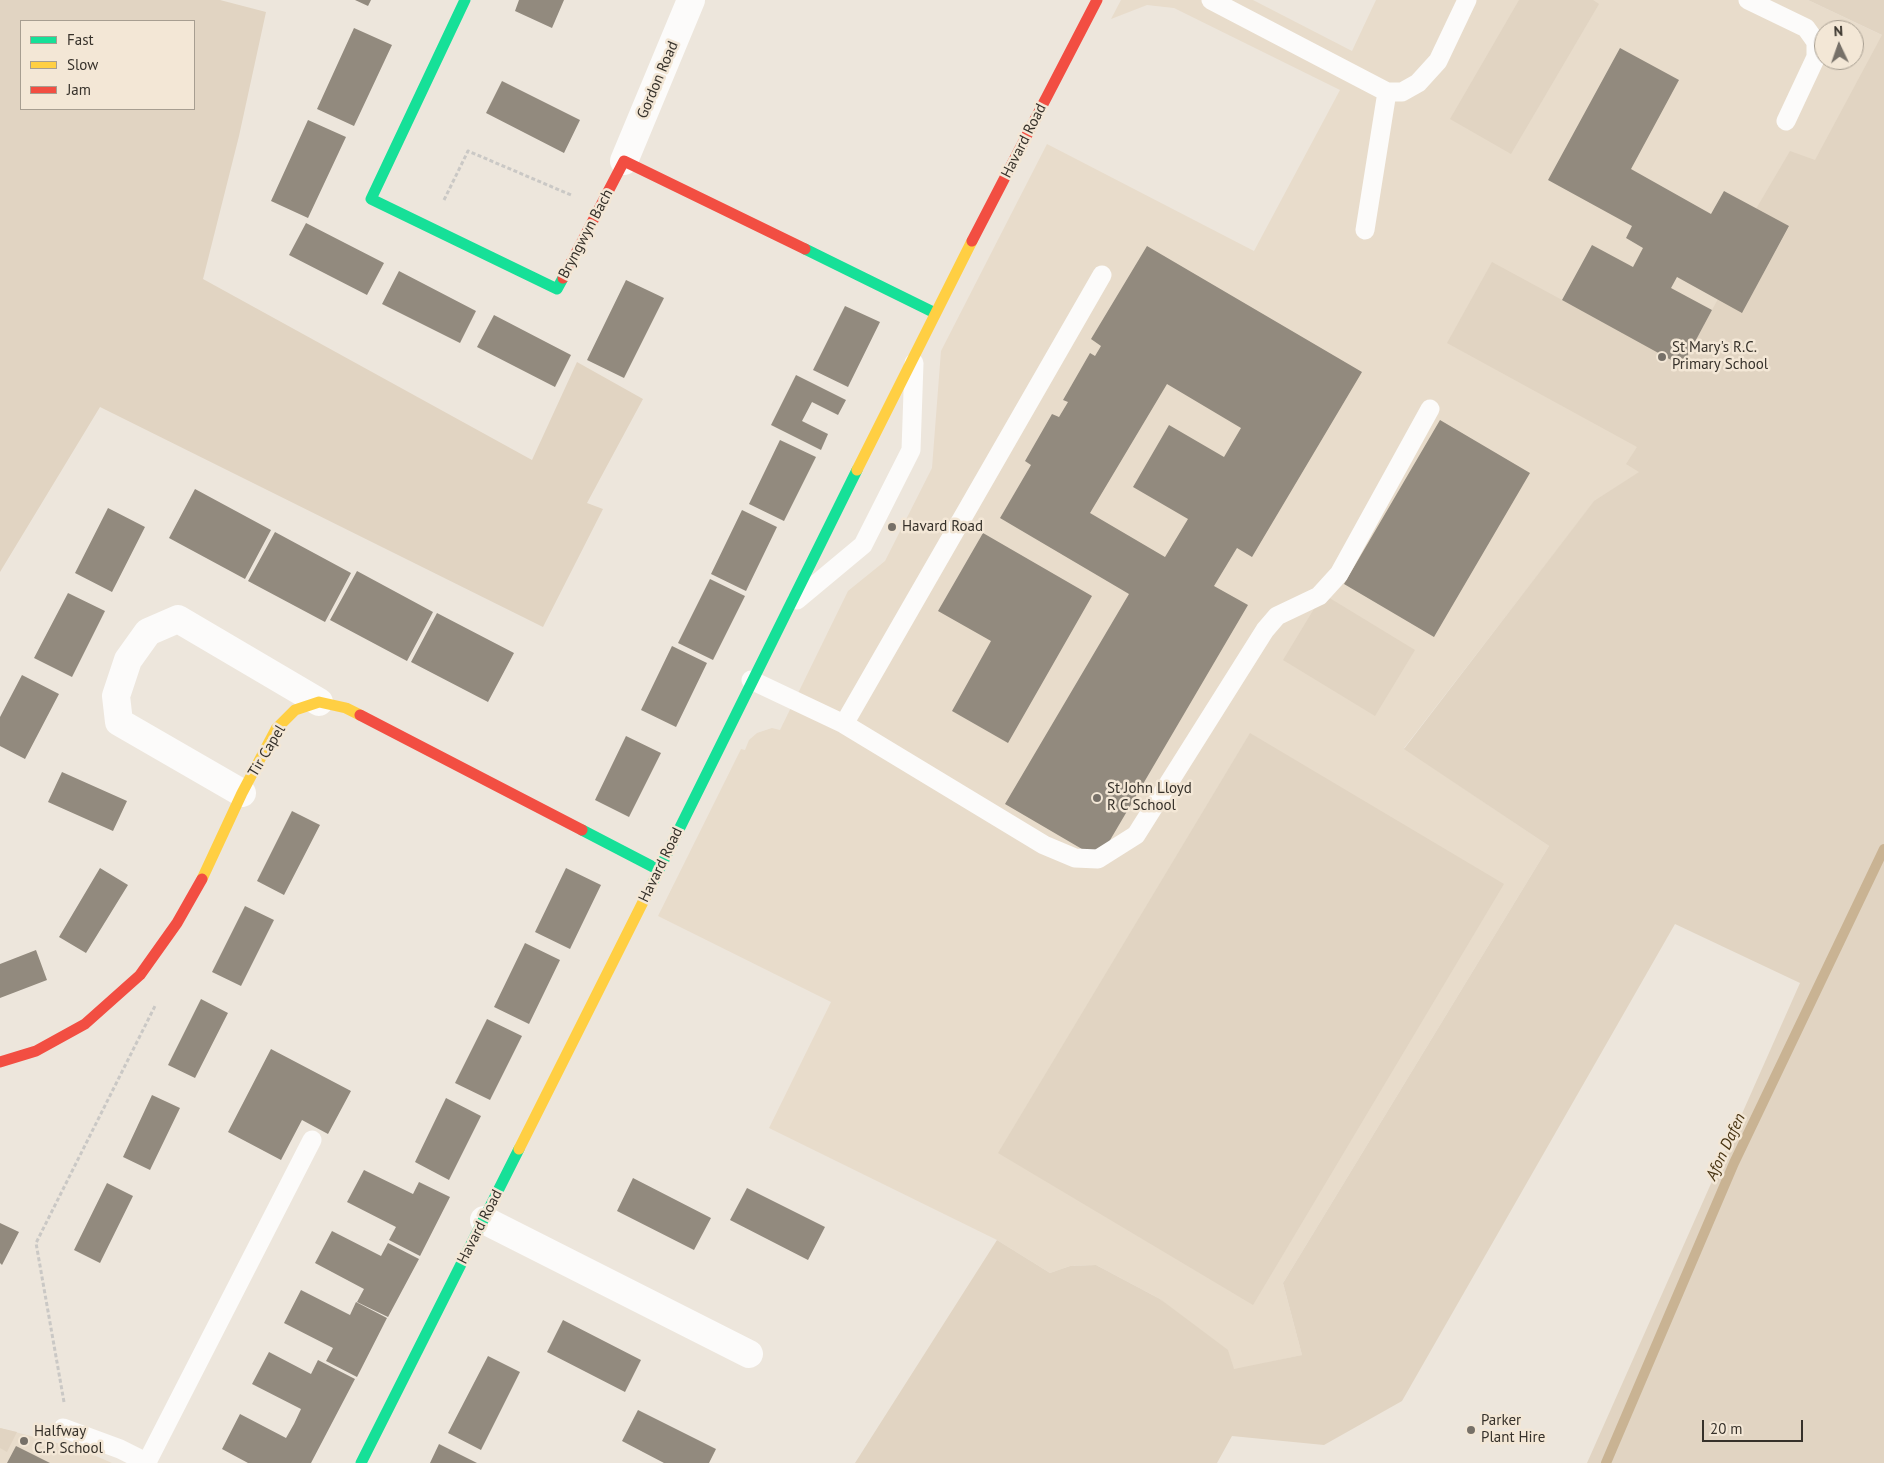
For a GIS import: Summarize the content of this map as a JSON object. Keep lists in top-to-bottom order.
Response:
{
  "streets": {
    "street": [
      "Gordon Road",
      "Havard Road",
      "Bryngwyn Bach",
      "Tir Capel"
    ]
  },
  "crossings": [
    ["Gordon Road", "Bryngwyn Bach"]
  ],
  "water": ["Afon Dafen"],
  "places": [
    "St Mary's R.C. Primary School",
    "Havard Road",
    "St John Lloyd R C School",
    "Parker Plant Hire",
    "Halfway C.P. School"
  ],
  "legend": ["Fast", "Slow", "Jam"],
  "scale_bar": "20 m",
  "north": "top"
}
